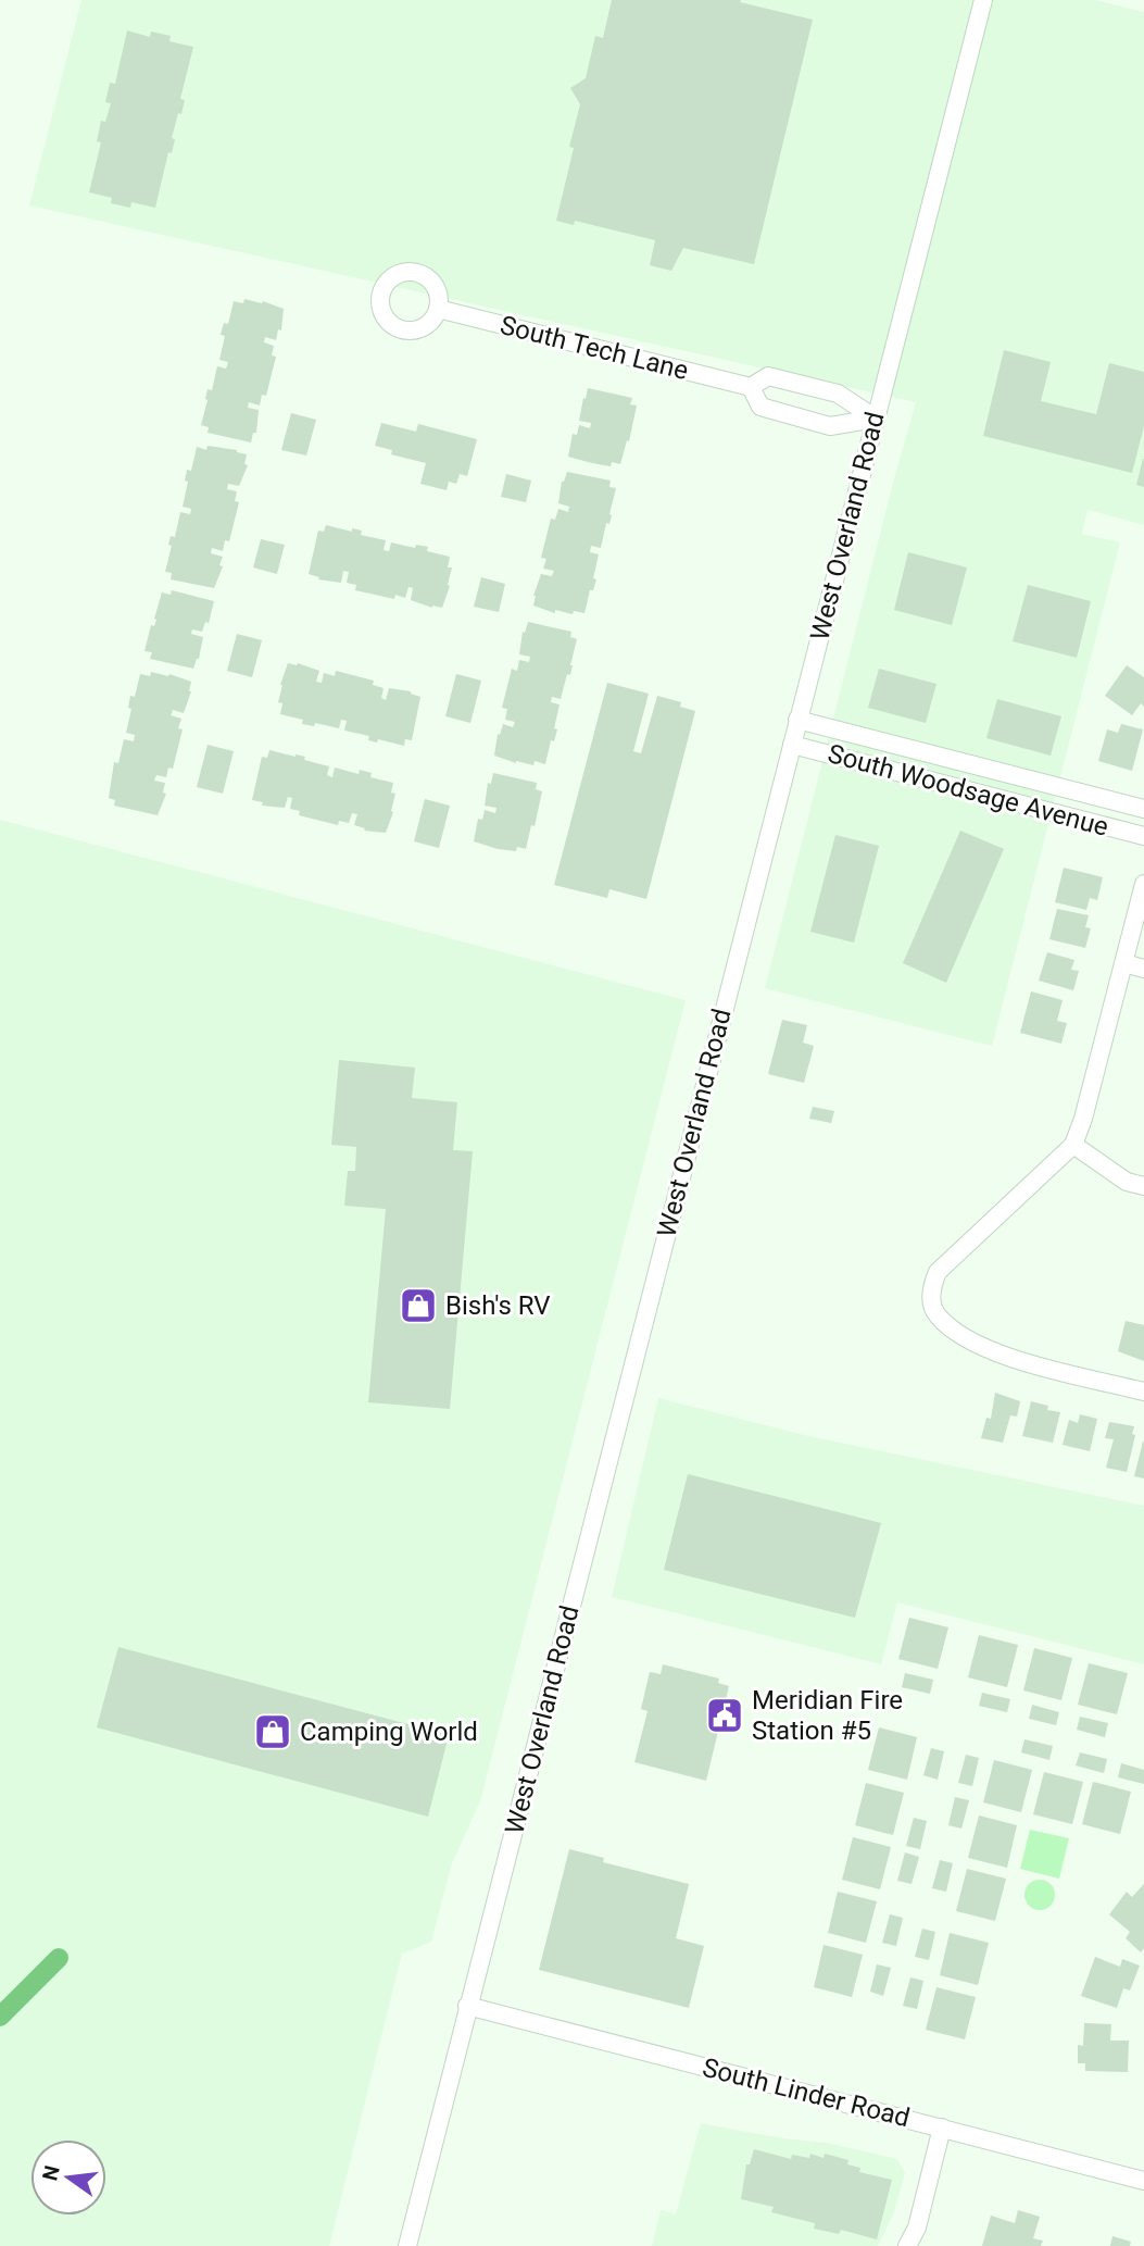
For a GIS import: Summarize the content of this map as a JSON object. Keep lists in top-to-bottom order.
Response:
{
  "streets": {
    "street": [
      "South Tech Lane",
      "West Overland Road",
      "South Woodsage Avenue",
      "South Linder Road"
    ]
  },
  "crossings": [
    ["South Tech Lane", "West Overland Road"],
    ["West Overland Road", "South Woodsage Avenue"],
    ["West Overland Road", "South Linder Road"]
  ],
  "places": {
    "shop": ["Bish's RV", "Camping World"],
    "public building": ["Meridian Fire Station #5"]
  },
  "north": "left"
}
